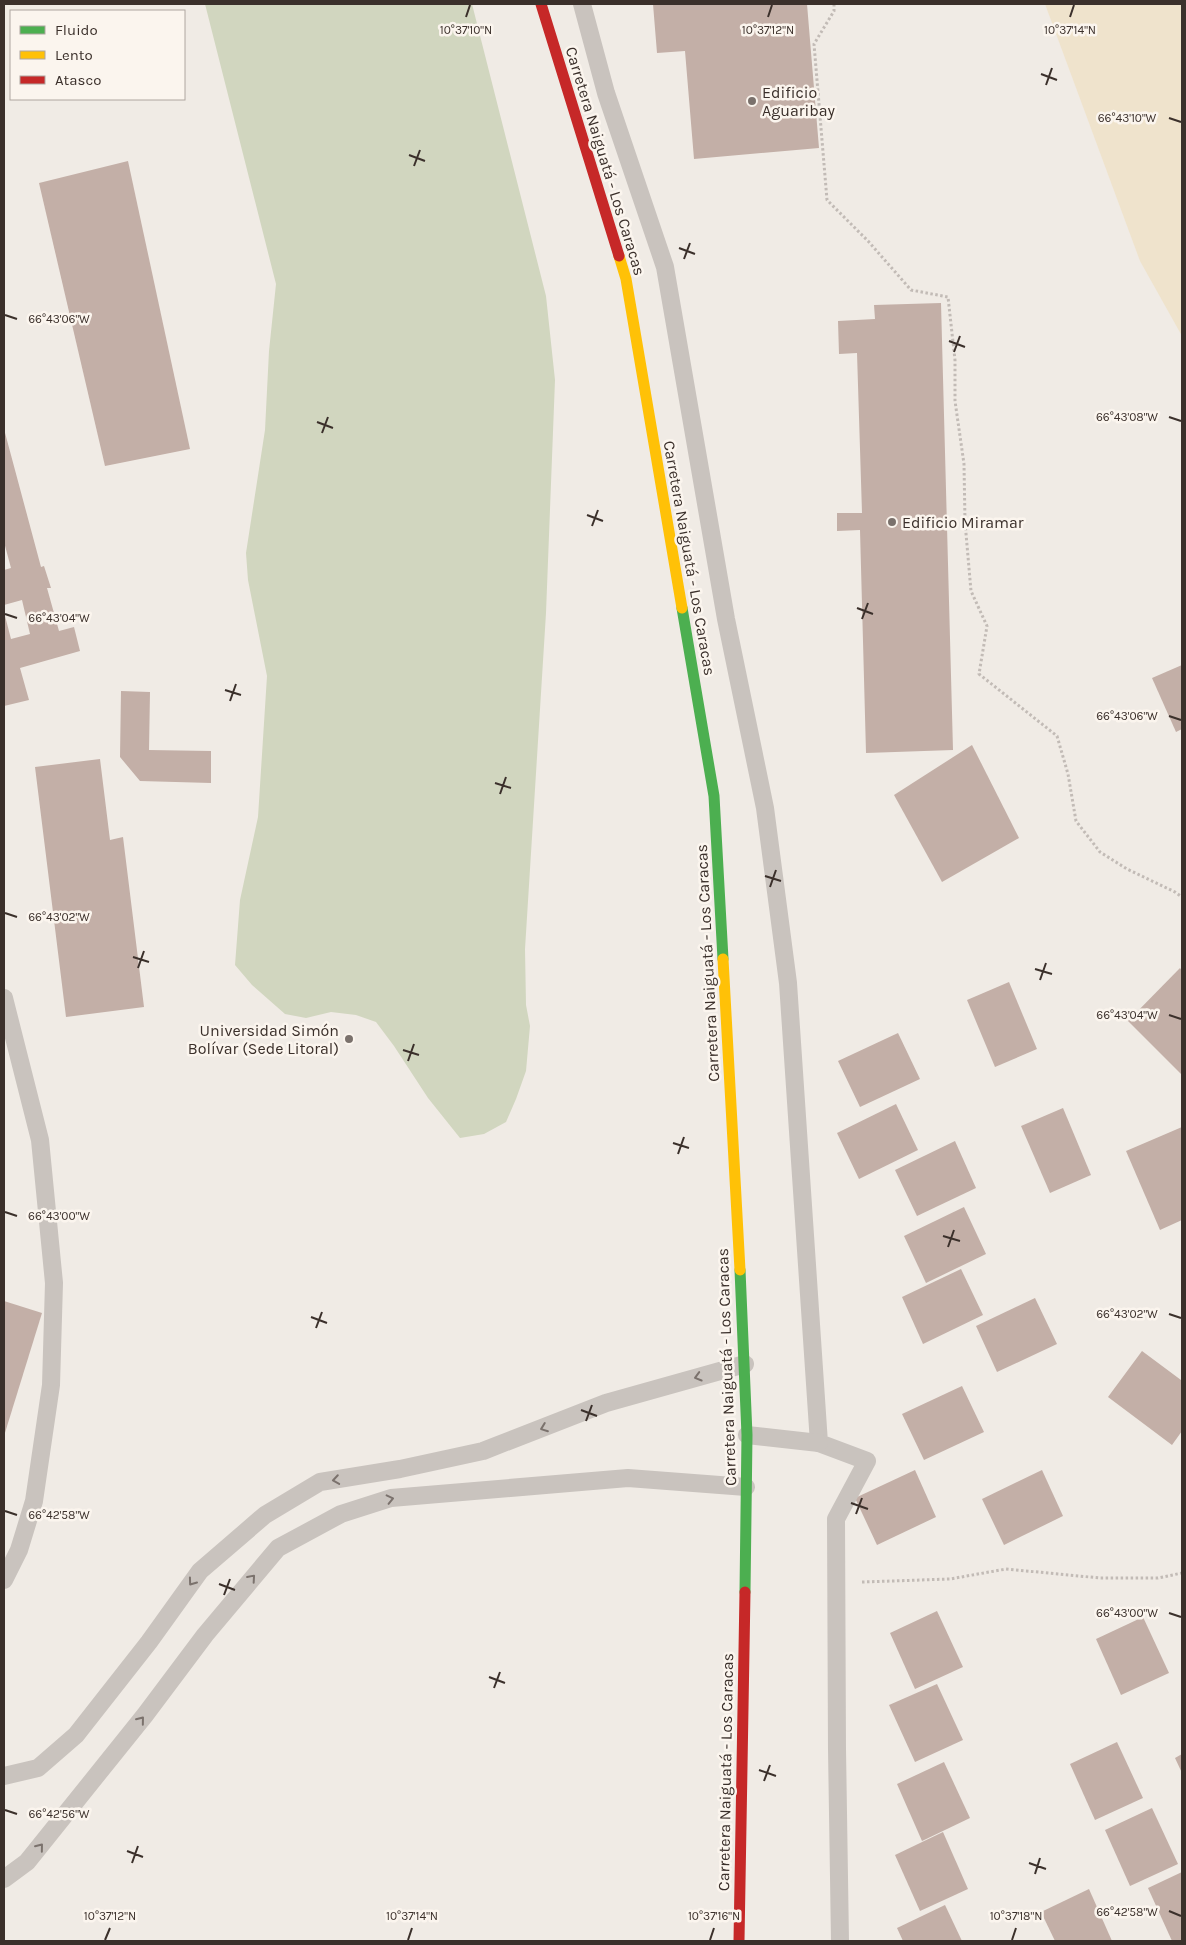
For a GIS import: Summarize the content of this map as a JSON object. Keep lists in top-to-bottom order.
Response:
{
  "streets": {
    "main road": ["Carretera Naiguatá - Los Caracas"]
  },
  "places": ["Edificio Aguaribay", "Edificio Miramar", "Universidad Simón Bolívar (Sede Litoral)"],
  "legend": ["Fluido", "Lento", "Atasco"],
  "coordinates": [
    "10°37'14\"N",
    "10°37'10\"N",
    "10°37'12\"N",
    "66°43'10\"W",
    "66°43'06\"W",
    "66°43'08\"W",
    "66°43'04\"W",
    "66°43'02\"W",
    "66°43'00\"W",
    "66°42'58\"W",
    "66°42'56\"W",
    "10°37'16\"N",
    "10°37'18\"N"
  ]
}
